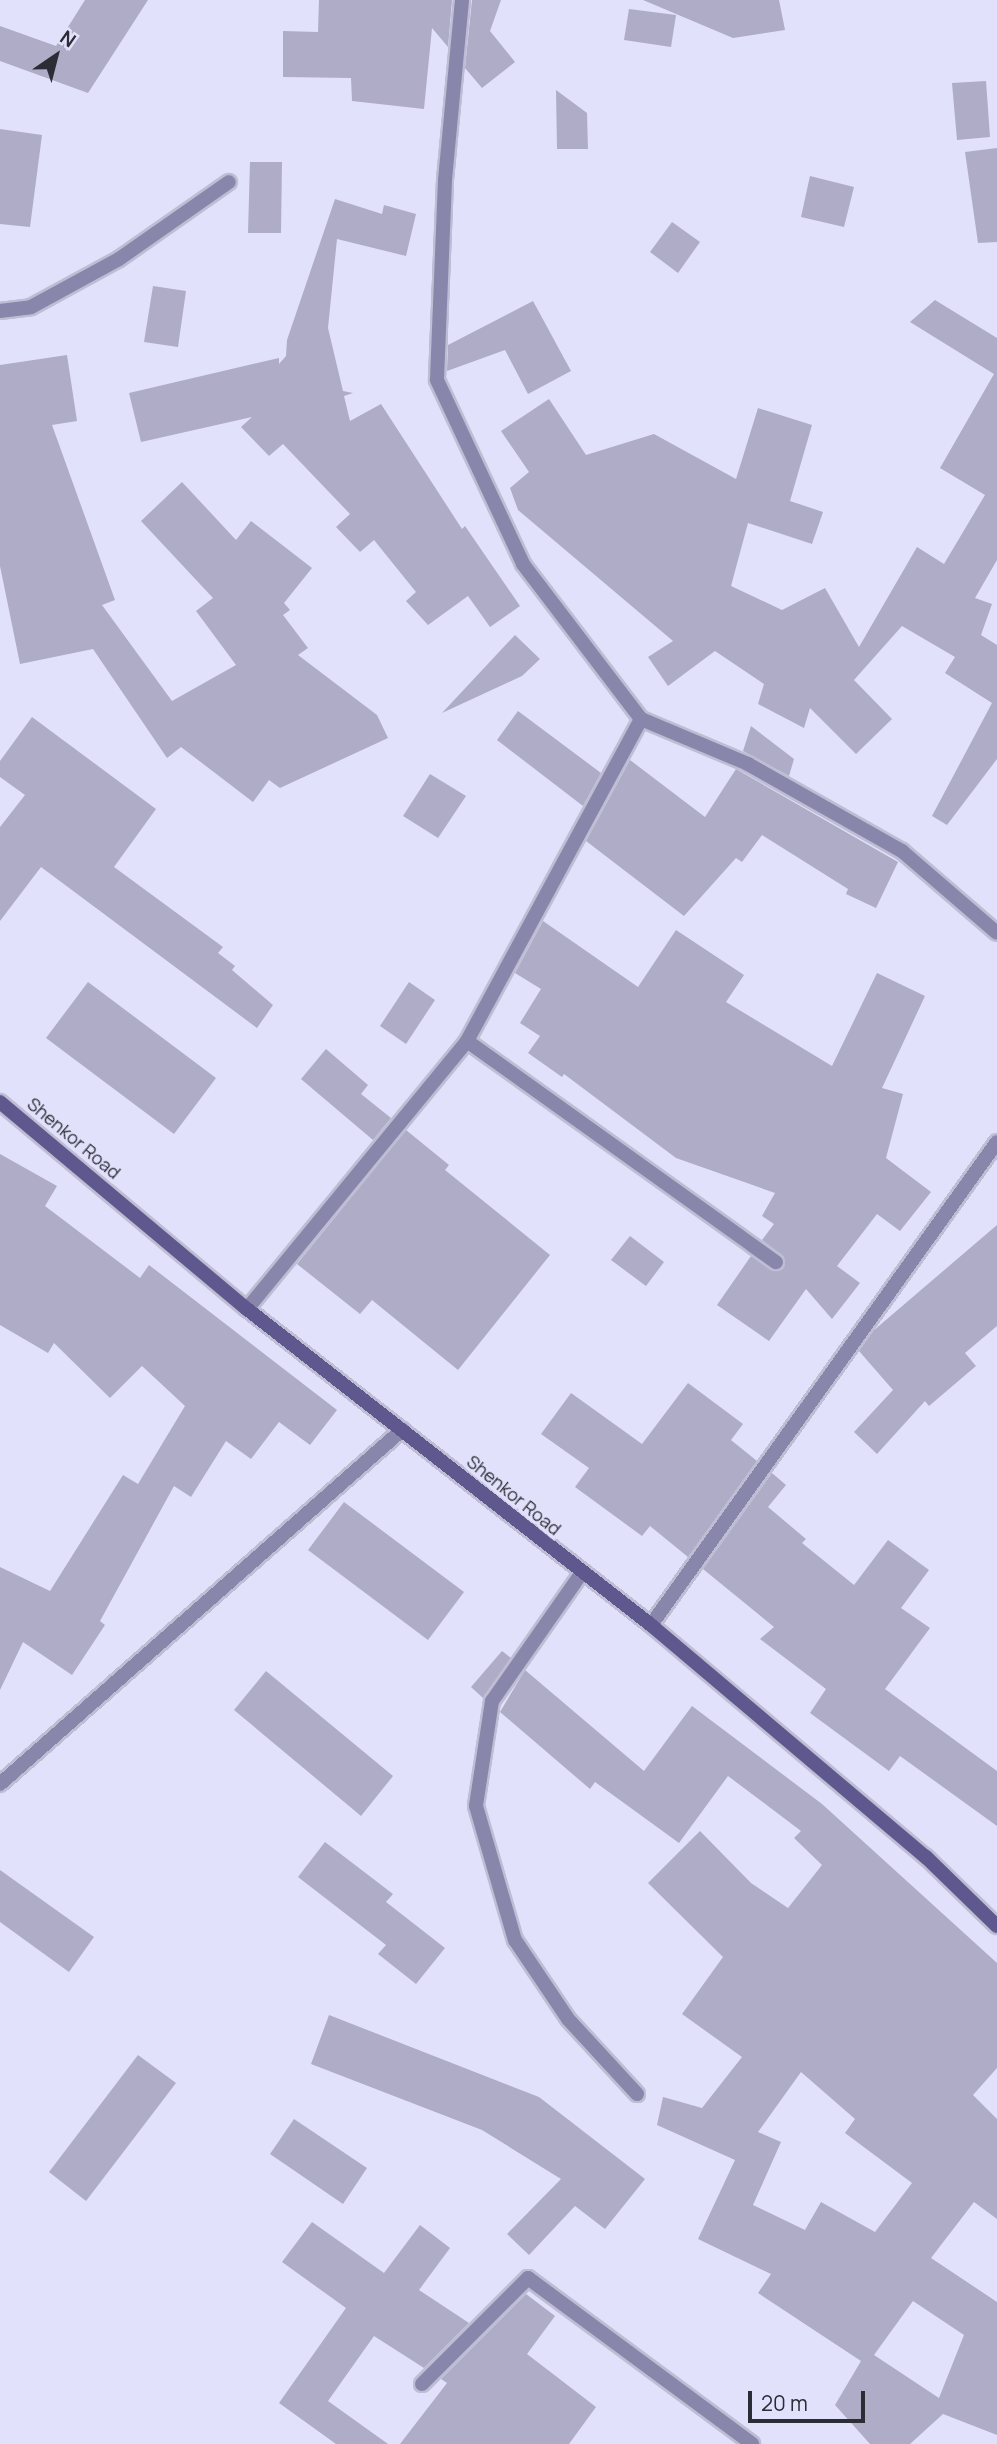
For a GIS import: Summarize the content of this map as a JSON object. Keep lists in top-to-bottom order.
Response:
{
  "streets": {
    "main road": ["Shenkor Road"]
  },
  "scale_bar": "20 m",
  "north": "top right"
}
